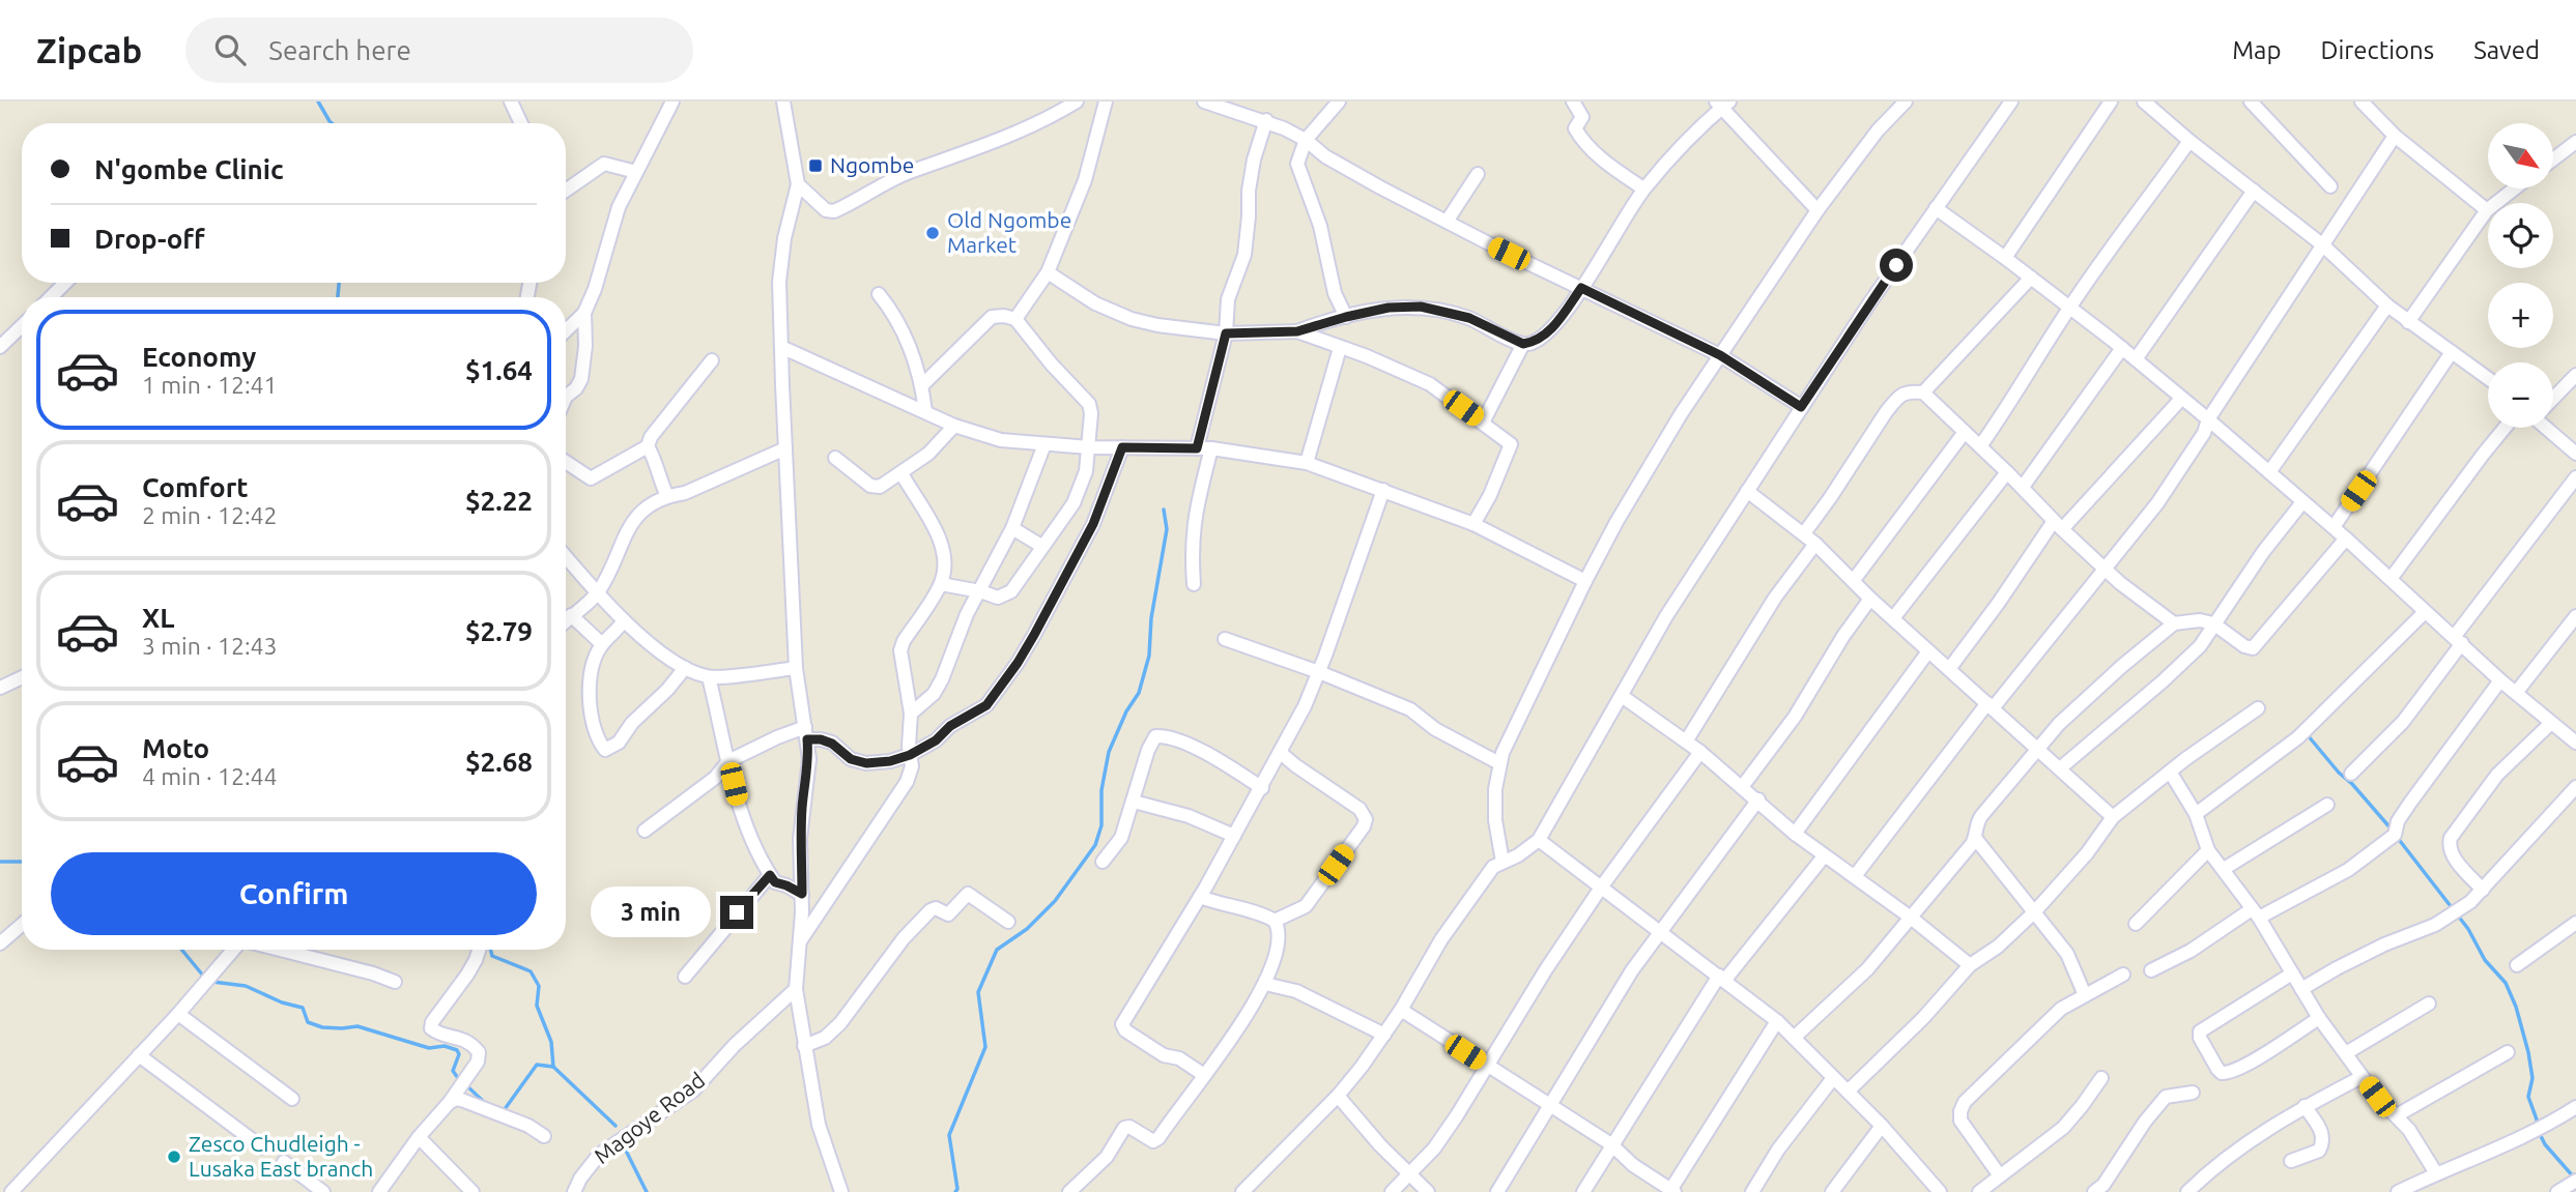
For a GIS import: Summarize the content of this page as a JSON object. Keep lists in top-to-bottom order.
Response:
{
  "streets": {
    "street": ["Magoye Road"]
  },
  "places": {
    "transit": ["Ngombe"],
    "other": ["Old Ngombe Market", "Zesco Chudleigh - Lusaka East branch"]
  },
  "north": "bottom right",
  "page": {
    "header": "Zipcab",
    "search": "Search here",
    "nav": ["Map", "Directions", "Saved"],
    "map_buttons": ["+", "−"],
    "banner": ["N'gombe Clinic", "Drop-off"],
    "list": [
      {
        "name": "Economy",
        "note": "1 min · 12:41",
        "value": "$1.64"
      },
      {
        "name": "Comfort",
        "note": "2 min · 12:42",
        "value": "$2.22"
      },
      {
        "name": "XL",
        "note": "3 min · 12:43",
        "value": "$2.79"
      },
      {
        "name": "Moto",
        "note": "4 min · 12:44",
        "value": "$2.68"
      }
    ],
    "buttons": "Confirm",
    "bubble": "3 min"
  }
}
